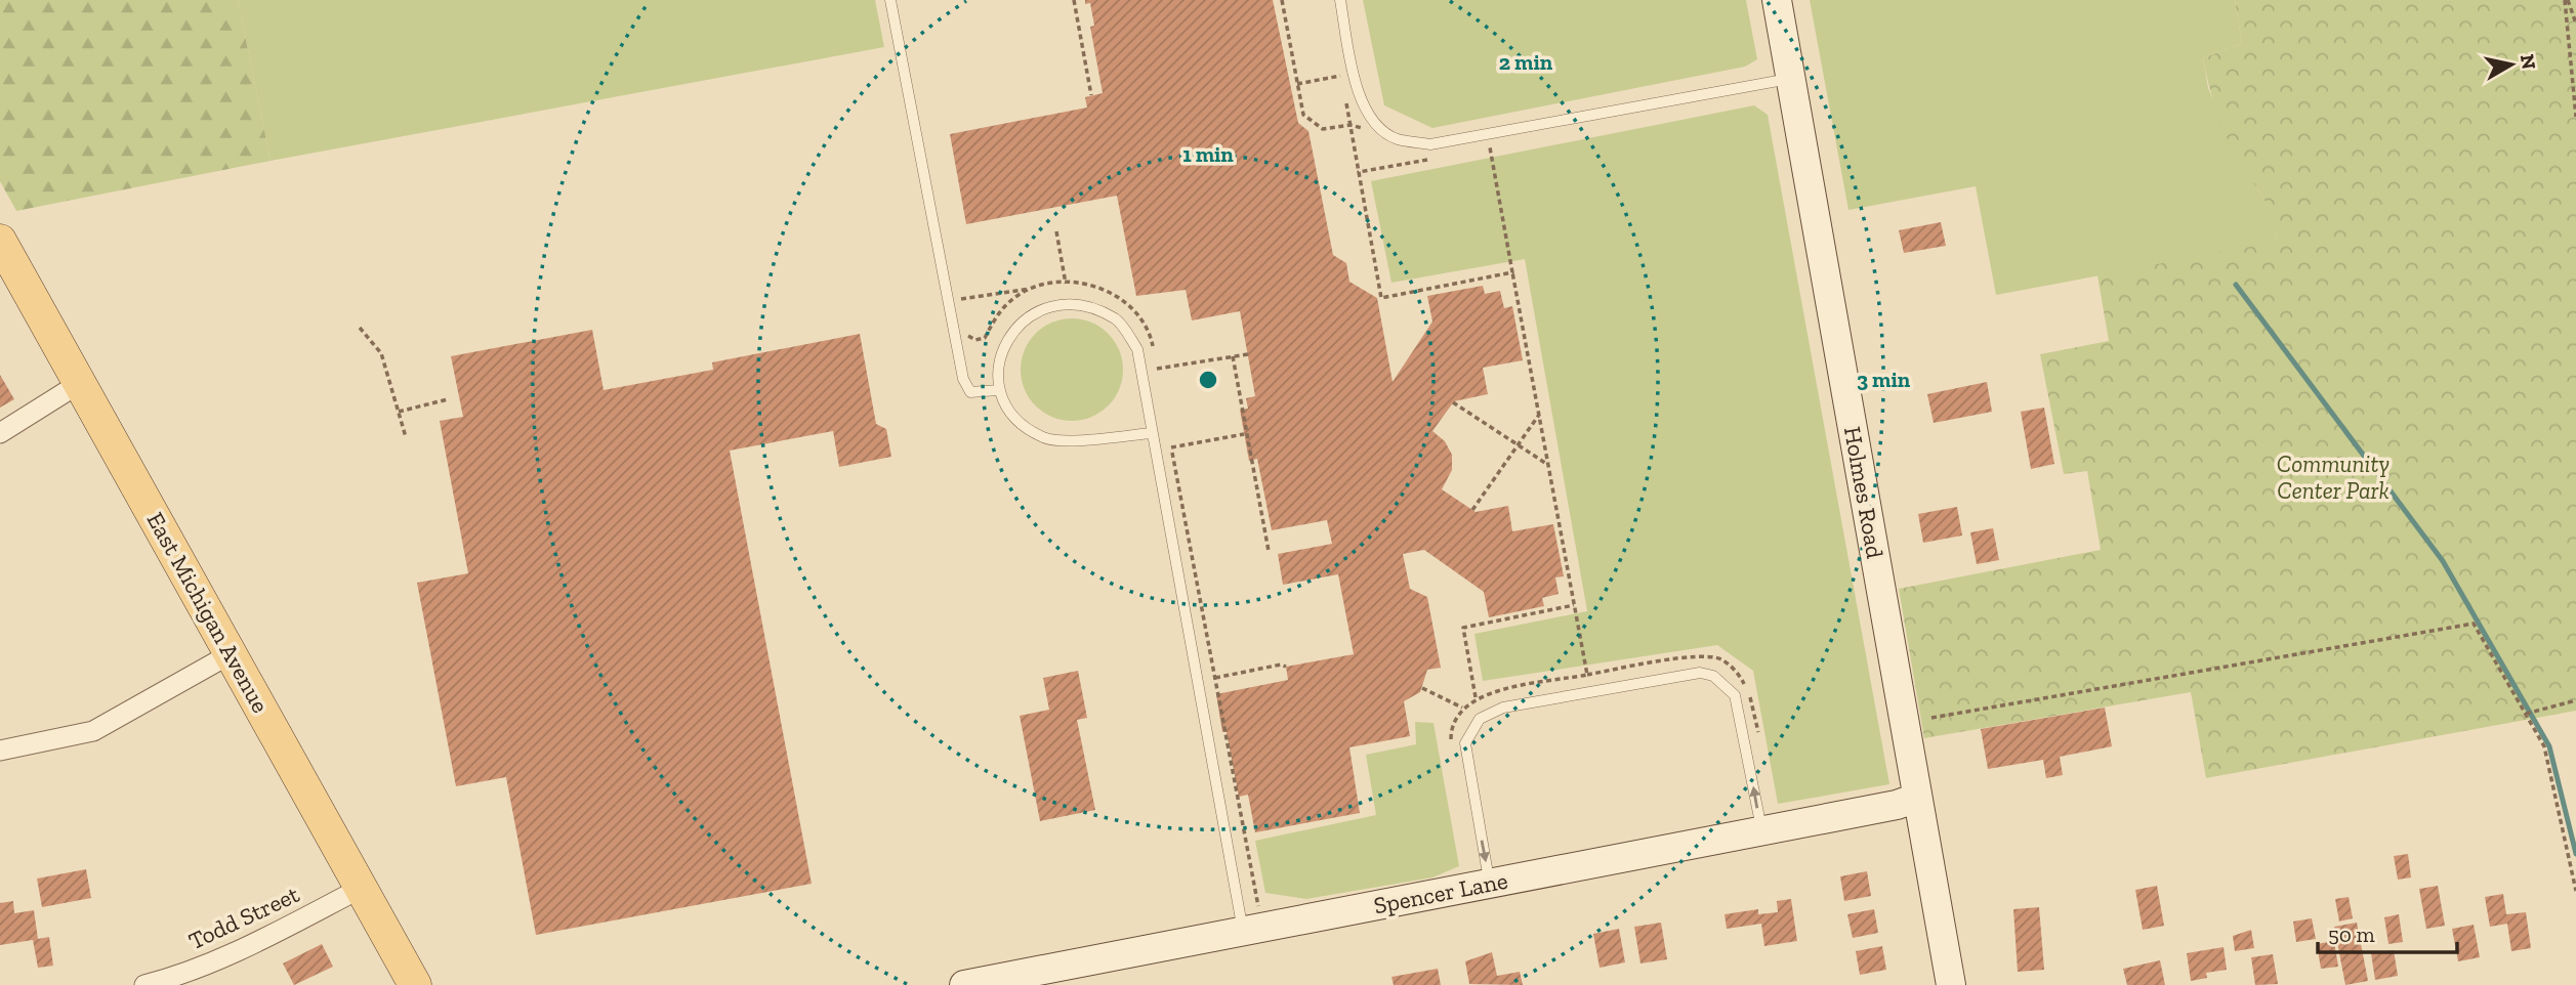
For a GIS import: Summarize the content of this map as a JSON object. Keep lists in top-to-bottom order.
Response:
{
  "streets": {
    "main road": ["Holmes Road", "East Michigan Avenue", "Spencer Lane"],
    "street": ["Todd Street"]
  },
  "crossings": [
    ["Holmes Road", "Spencer Lane"],
    ["East Michigan Avenue", "Todd Street"]
  ],
  "parks": ["Community Center Park"],
  "scale_bar": "50 m",
  "north": "right",
  "rings": ["2 min", "1 min", "3 min"]
}
